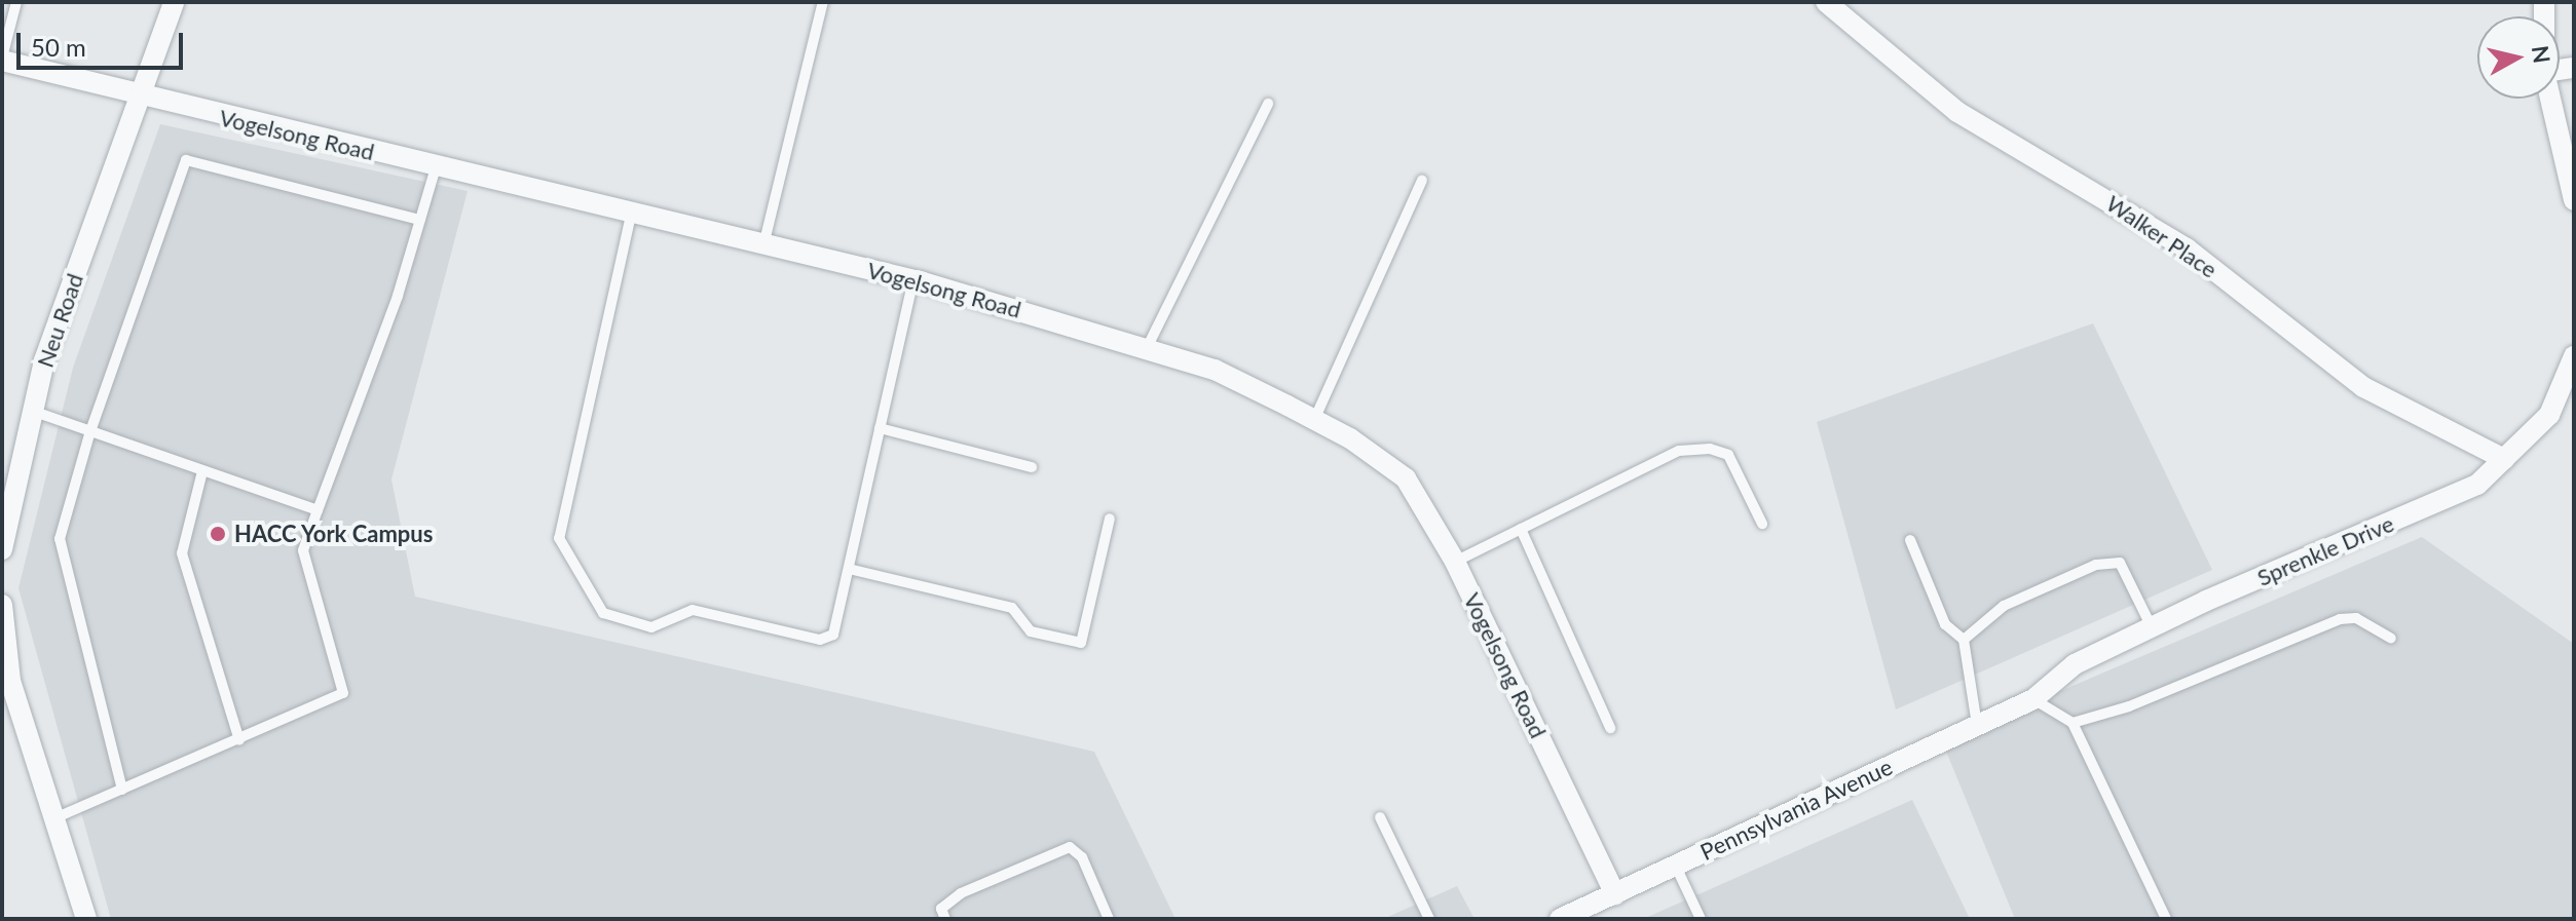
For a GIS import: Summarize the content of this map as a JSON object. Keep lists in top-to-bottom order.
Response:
{
  "streets": {
    "street": [
      "Vogelsong Road",
      "Walker Place",
      "Neu Road",
      "Sprenkle Drive",
      "Pennsylvania Avenue"
    ]
  },
  "crossings": [
    ["Vogelsong Road", "Neu Road"],
    ["Vogelsong Road", "Pennsylvania Avenue"],
    ["Walker Place", "Sprenkle Drive"],
    ["Sprenkle Drive", "Pennsylvania Avenue"]
  ],
  "places": ["HACC York Campus"],
  "scale_bar": "50 m",
  "north": "right"
}
